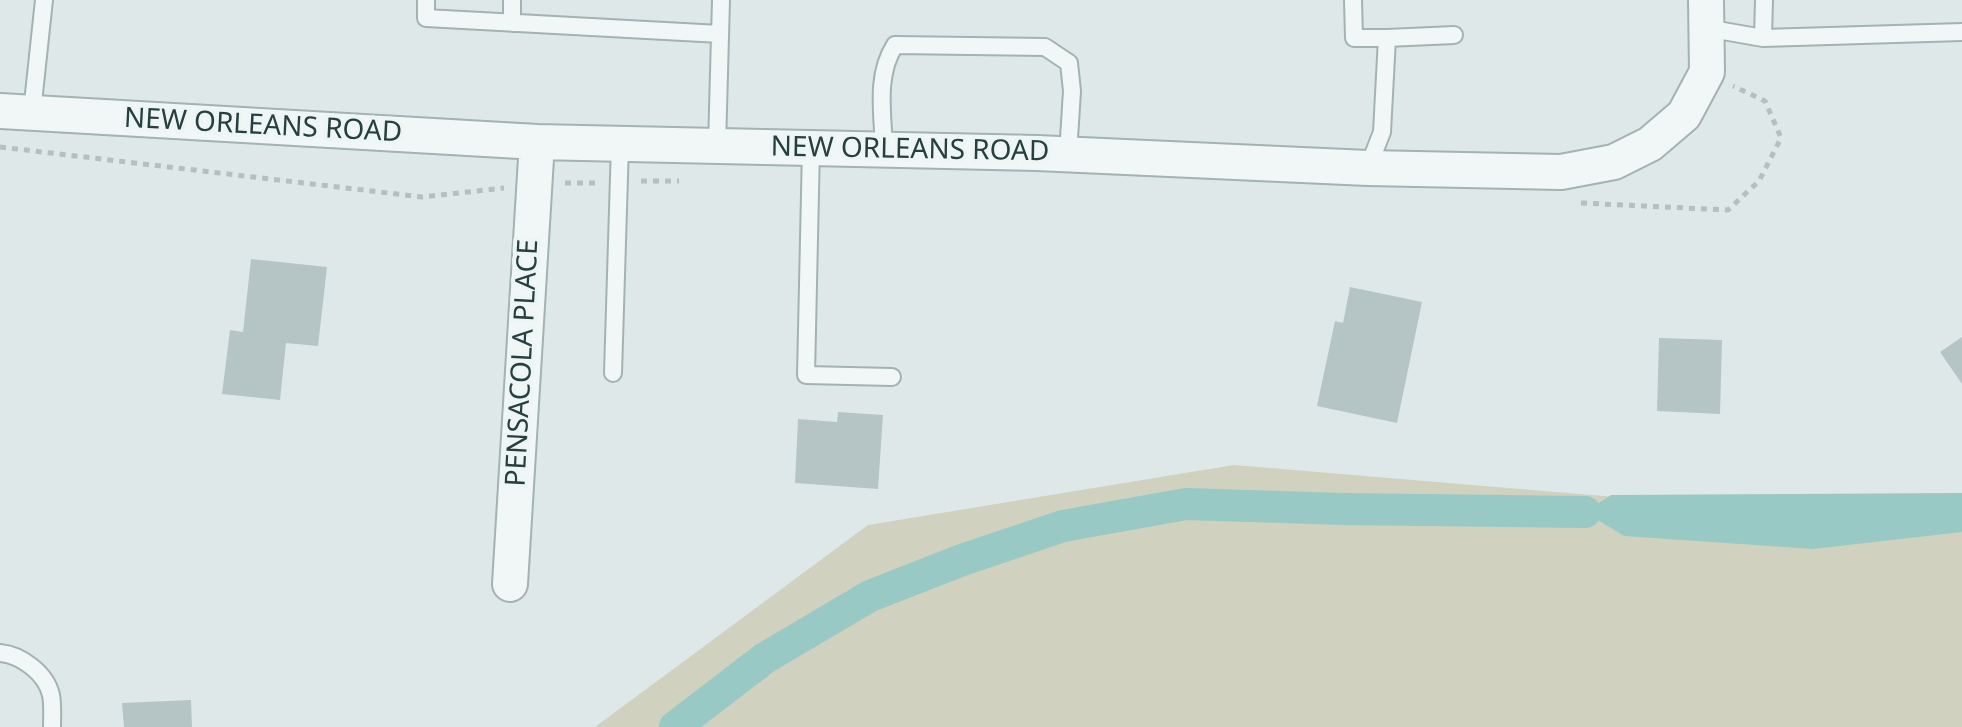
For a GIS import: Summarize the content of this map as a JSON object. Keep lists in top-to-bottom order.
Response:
{
  "streets": {
    "street": ["NEW ORLEANS ROAD", "PENSACOLA PLACE"]
  },
  "crossings": [
    ["NEW ORLEANS ROAD", "PENSACOLA PLACE"]
  ]
}
